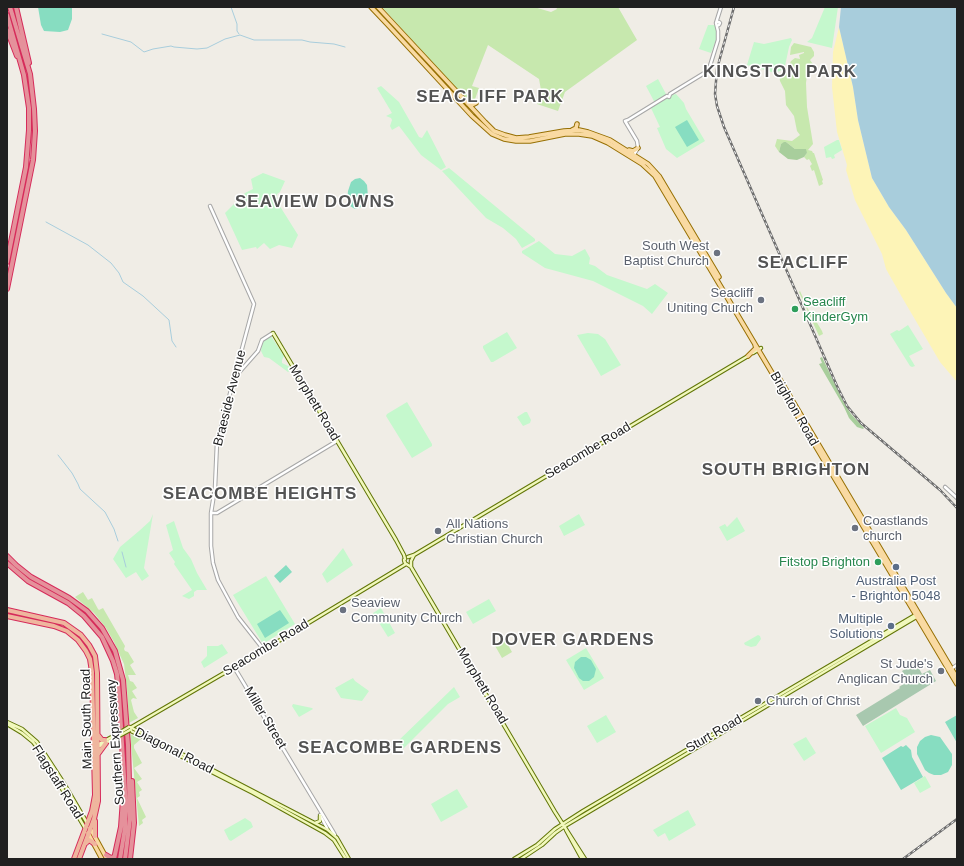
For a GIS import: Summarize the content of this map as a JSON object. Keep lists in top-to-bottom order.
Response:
{
  "streets": {
    "highway": ["Main South Road", "Southern Expressway"],
    "main road": [
      "Morphett Road",
      "Brighton Road",
      "Seacombe Road",
      "Sturt Road",
      "Diagonal Road",
      "Flagstaff Road"
    ],
    "street": ["Braeside Avenue", "Miller Street"]
  },
  "crossings": [
    ["Braeside Avenue", "Seacombe Road"],
    ["Morphett Road", "Seacombe Road"],
    ["Morphett Road", "Sturt Road"],
    ["Brighton Road", "Seacombe Road"],
    ["Brighton Road", "Sturt Road"],
    ["Seacombe Road", "Miller Street"],
    ["Seacombe Road", "Main South Road"],
    ["Seacombe Road", "Diagonal Road"],
    ["Miller Street", "Diagonal Road"],
    ["Main South Road", "Flagstaff Road"]
  ],
  "districts": [
    "KINGSTON PARK",
    "SEACLIFF PARK",
    "SEAVIEW DOWNS",
    "SEACLIFF",
    "SOUTH BRIGHTON",
    "SEACOMBE HEIGHTS",
    "DOVER GARDENS",
    "SEACOMBE GARDENS"
  ],
  "places": [
    "South West Baptist Church",
    "Seacliff Uniting Church",
    "Seacliff KinderGym",
    "Coastlands church",
    "All Nations Christian Church",
    "Fitstop Brighton",
    "Australia Post - Brighton 5048",
    "Seaview Community Church",
    "Multiple Solutions",
    "St Jude's Anglican Church",
    "Church of Christ"
  ]
}
